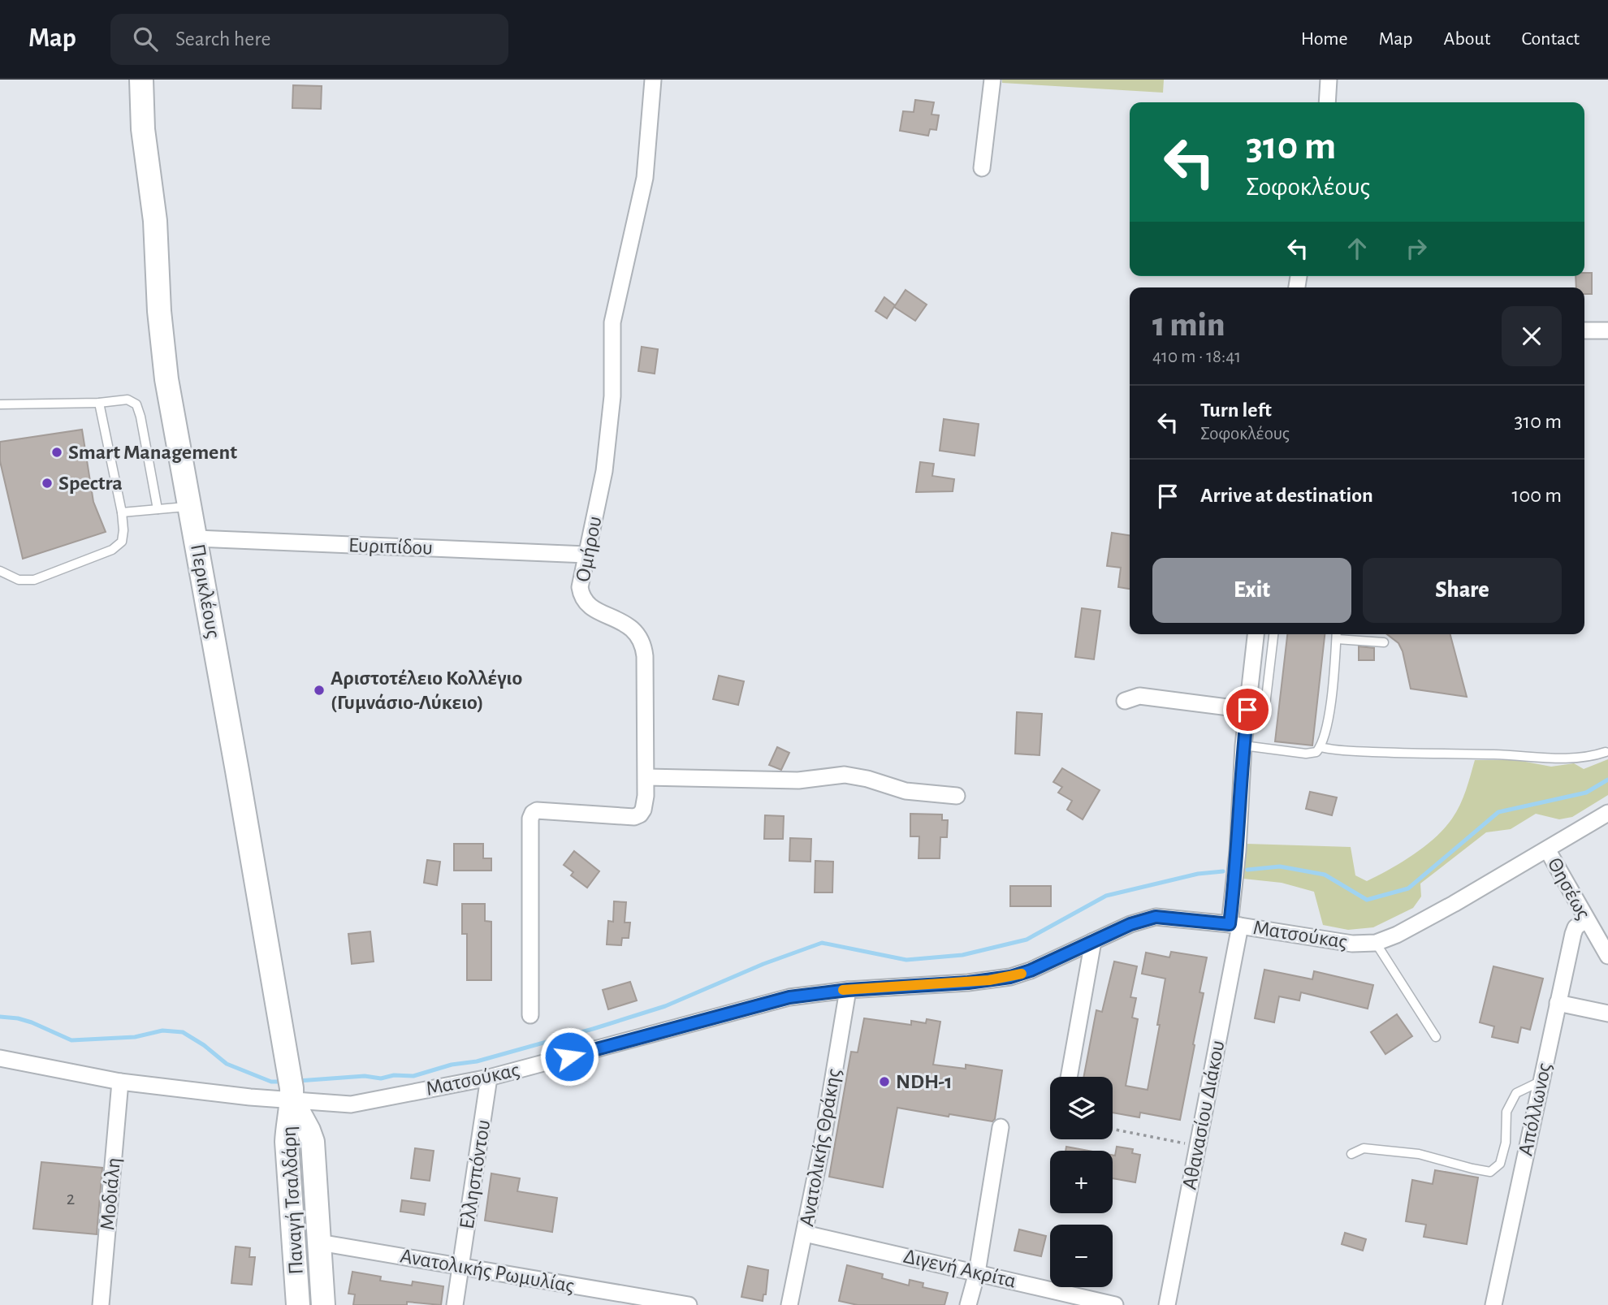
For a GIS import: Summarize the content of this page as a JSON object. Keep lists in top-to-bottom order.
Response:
{
  "streets": {
    "street": [
      "Ευριπίδου",
      "Ομήρου",
      "Περικλέους",
      "Θησέως",
      "Ματσούκας",
      "Απόλλωνος",
      "Αθανασίου Διάκου",
      "Ανατολικής Θράκης",
      "Ελλησπόντου",
      "Μοδιάλη",
      "Παναγή Τσαλδάρη",
      "Διγενή Ακρίτα",
      "Ανατολικής Ρωμυλίας"
    ]
  },
  "crossings": [
    ["Ευριπίδου", "Ομήρου"],
    ["Ευριπίδου", "Περικλέους"],
    ["Περικλέους", "Ματσούκας"],
    ["Περικλέους", "Παναγή Τσαλδάρη"],
    ["Θησέως", "Ματσούκας"],
    ["Θησέως", "Απόλλωνος"],
    ["Ματσούκας", "Αθανασίου Διάκου"],
    ["Ματσούκας", "Ανατολικής Θράκης"],
    ["Ματσούκας", "Ελλησπόντου"],
    ["Ματσούκας", "Μοδιάλη"],
    ["Ματσούκας", "Παναγή Τσαλδάρη"],
    ["Ανατολικής Θράκης", "Διγενή Ακρίτα"],
    ["Ελλησπόντου", "Ανατολικής Ρωμυλίας"],
    ["Παναγή Τσαλδάρη", "Ανατολικής Ρωμυλίας"]
  ],
  "places": [
    "Smart Management",
    "Spectra",
    "Αριστοτέλειο Κολλέγιο (Γυμνάσιο-Λύκειο)",
    "NDH-1"
  ],
  "house_numbers": ["2"],
  "page": {
    "header": "Map",
    "search": "Search here",
    "nav": [
      "Home",
      "Map",
      "About",
      "Contact"
    ],
    "turn": ["310 m", "Σοφοκλέους"],
    "heading": ["1 min", "410 m · 18:41"],
    "list": [
      {
        "name": "Turn left",
        "note": "Σοφοκλέους",
        "value": "310 m"
      },
      {
        "name": "Arrive at destination",
        "value": "100 m"
      }
    ],
    "buttons": ["Exit", "Share"],
    "map_buttons": ["+", "−"]
  }
}
